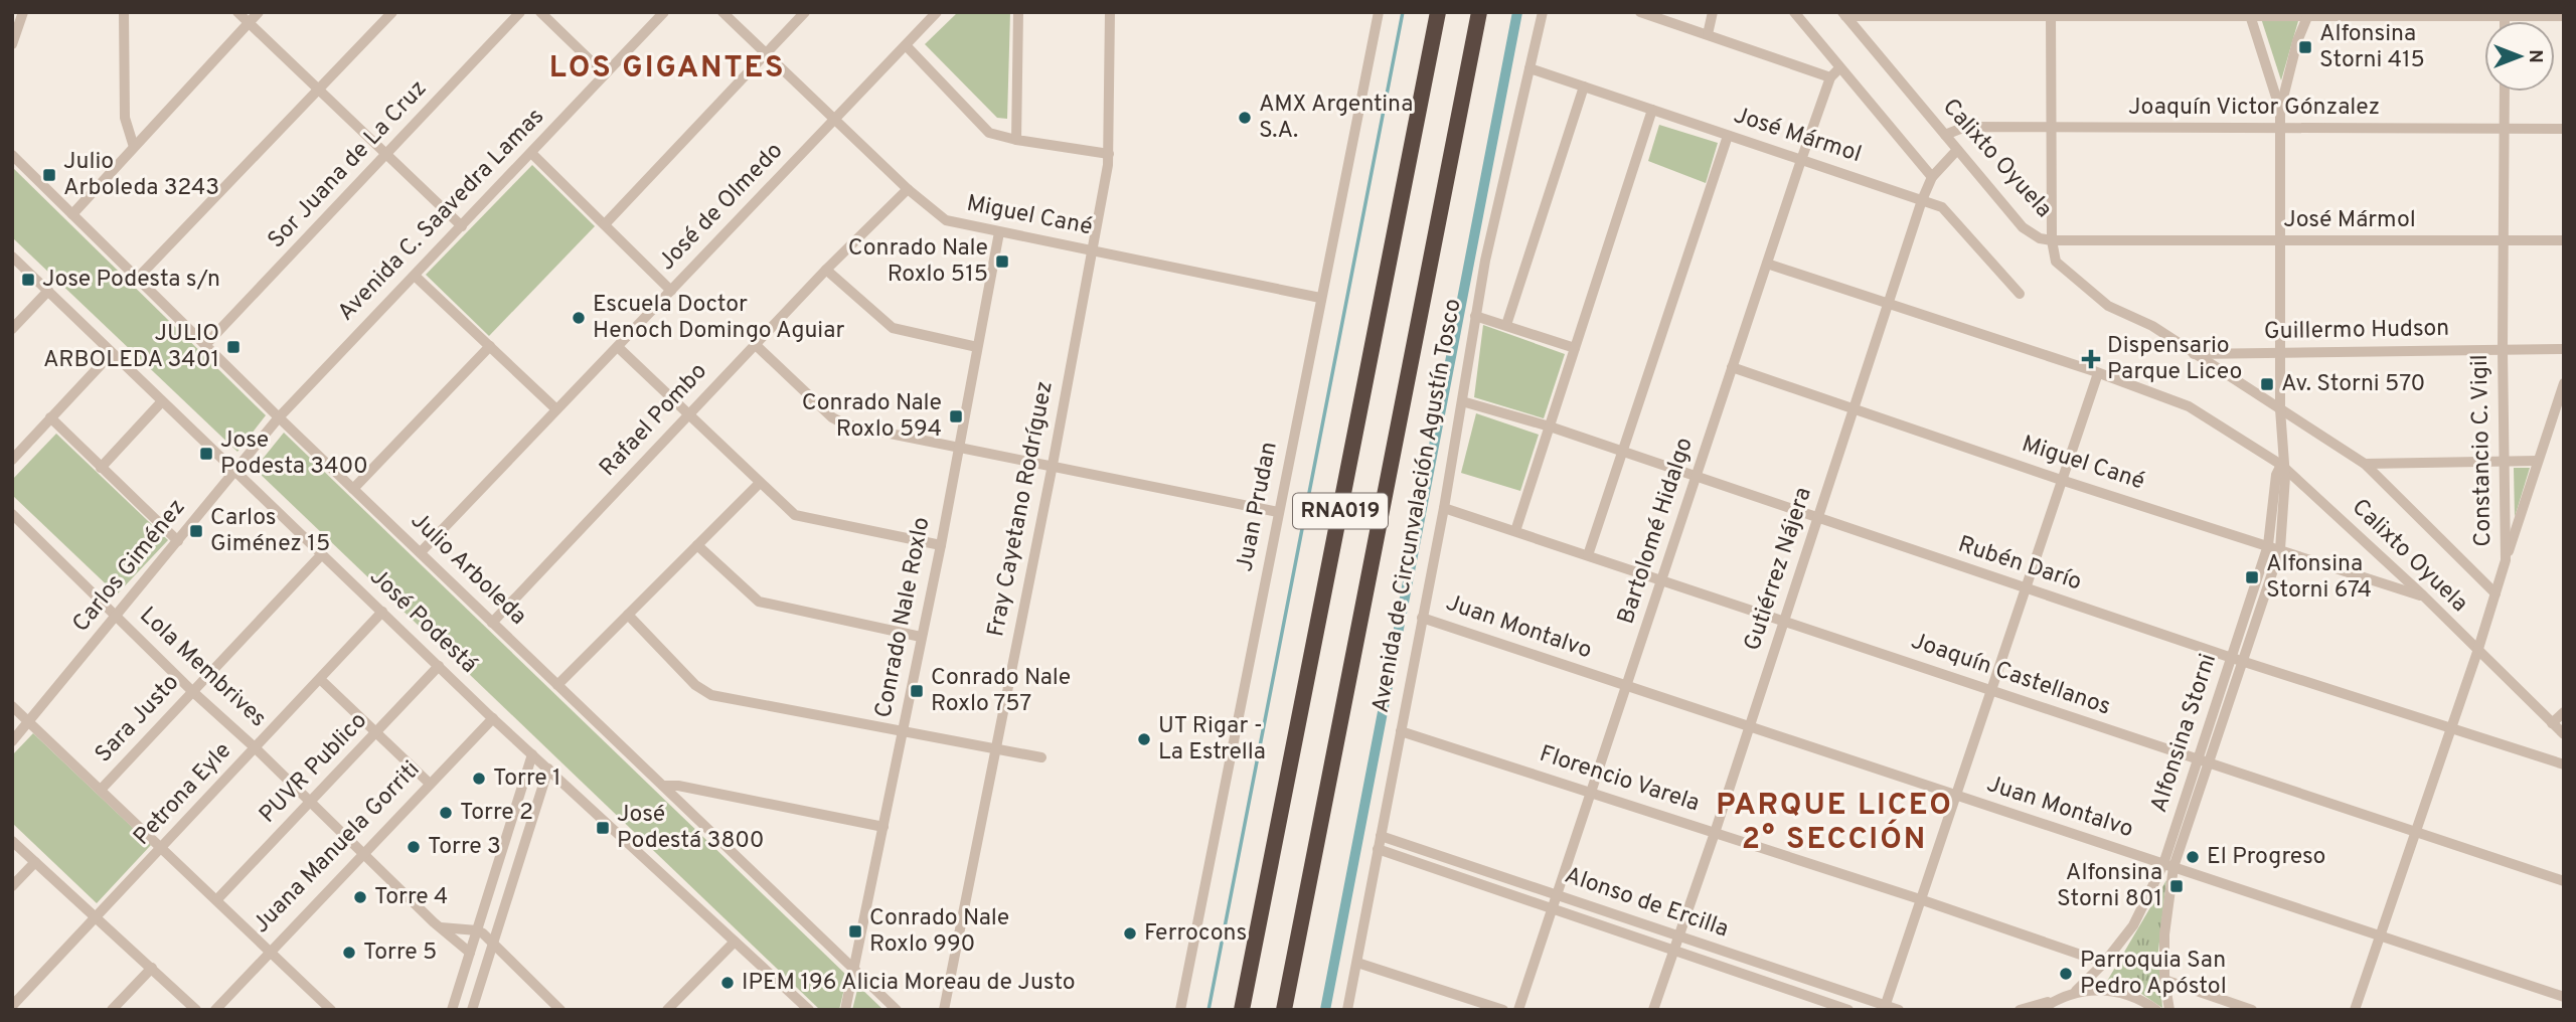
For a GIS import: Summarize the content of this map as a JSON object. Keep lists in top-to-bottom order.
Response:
{
  "streets": {
    "highway": ["Avenida de Circunvalación Agustín Tosco", "RNA019"],
    "street": [
      "Joaquín Victor Gónzalez",
      "José Mármol",
      "Calixto Oyuela",
      "Sor Juana de La Cruz",
      "José de Olmedo",
      "Avenida C. Saavedra Lamas",
      "Miguel Cané",
      "Guillermo Hudson",
      "Rafael Pombo",
      "Constancio C. Vigil",
      "Juan Prudan",
      "Fray Cayetano Rodríguez",
      "Bartolomé Hidalgo",
      "Rubén Darío",
      "Carlos Giménez",
      "Julio Arboleda",
      "Gutiérrez Nájera",
      "Conrado Nale Roxlo",
      "José Podestá",
      "Juan Montalvo",
      "Lola Membrives",
      "Joaquín Castellanos",
      "Sara Justo",
      "Alfonsina Storni",
      "PUVR Publico",
      "Florencio Varela",
      "Petrona Eyle",
      "Juana Manuela Gorriti",
      "Alonso de Ercilla"
    ]
  },
  "crossings": [
    ["Joaquín Victor Gónzalez", "Calixto Oyuela"],
    ["Joaquín Victor Gónzalez", "Constancio C. Vigil"],
    ["Joaquín Victor Gónzalez", "Alfonsina Storni"],
    ["José Mármol", "Calixto Oyuela"],
    ["José Mármol", "Constancio C. Vigil"],
    ["José Mármol", "Avenida de Circunvalación Agustín Tosco"],
    ["José Mármol", "Bartolomé Hidalgo"],
    ["José Mármol", "Gutiérrez Nájera"],
    ["José Mármol", "Alfonsina Storni"],
    ["Calixto Oyuela", "Miguel Cané"],
    ["Calixto Oyuela", "Guillermo Hudson"],
    ["Calixto Oyuela", "Constancio C. Vigil"],
    ["Calixto Oyuela", "Gutiérrez Nájera"],
    ["Calixto Oyuela", "Alfonsina Storni"],
    ["Sor Juana de La Cruz", "Julio Arboleda"],
    ["José de Olmedo", "Miguel Cané"],
    ["José de Olmedo", "Julio Arboleda"],
    ["Avenida C. Saavedra Lamas", "Carlos Giménez"],
    ["Avenida C. Saavedra Lamas", "Julio Arboleda"],
    ["Miguel Cané", "Rafael Pombo"],
    ["Miguel Cané", "Juan Prudan"],
    ["Miguel Cané", "Fray Cayetano Rodríguez"],
    ["Miguel Cané", "Bartolomé Hidalgo"],
    ["Miguel Cané", "Gutiérrez Nájera"],
    ["Miguel Cané", "Conrado Nale Roxlo"],
    ["Miguel Cané", "Alfonsina Storni"],
    ["Guillermo Hudson", "Constancio C. Vigil"],
    ["Guillermo Hudson", "Alfonsina Storni"],
    ["Rafael Pombo", "Julio Arboleda"],
    ["Constancio C. Vigil", "Rubén Darío"],
    ["Constancio C. Vigil", "Juan Montalvo"],
    ["Constancio C. Vigil", "Joaquín Castellanos"],
    ["Avenida de Circunvalación Agustín Tosco", "Rubén Darío"],
    ["Avenida de Circunvalación Agustín Tosco", "Juan Montalvo"],
    ["Avenida de Circunvalación Agustín Tosco", "Joaquín Castellanos"],
    ["Avenida de Circunvalación Agustín Tosco", "Florencio Varela"],
    ["Avenida de Circunvalación Agustín Tosco", "Alonso de Ercilla"],
    ["Bartolomé Hidalgo", "Rubén Darío"],
    ["Bartolomé Hidalgo", "Juan Montalvo"],
    ["Bartolomé Hidalgo", "Joaquín Castellanos"],
    ["Bartolomé Hidalgo", "Florencio Varela"],
    ["Bartolomé Hidalgo", "Alonso de Ercilla"],
    ["Rubén Darío", "Gutiérrez Nájera"],
    ["Rubén Darío", "Alfonsina Storni"],
    ["Carlos Giménez", "Julio Arboleda"],
    ["Carlos Giménez", "José Podestá"],
    ["Carlos Giménez", "Lola Membrives"],
    ["Julio Arboleda", "Conrado Nale Roxlo"],
    ["Gutiérrez Nájera", "Juan Montalvo"],
    ["Gutiérrez Nájera", "Joaquín Castellanos"],
    ["Gutiérrez Nájera", "Florencio Varela"],
    ["Gutiérrez Nájera", "Alonso de Ercilla"],
    ["José Podestá", "Sara Justo"],
    ["José Podestá", "PUVR Publico"],
    ["José Podestá", "Petrona Eyle"],
    ["José Podestá", "Juana Manuela Gorriti"],
    ["Juan Montalvo", "Alfonsina Storni"],
    ["Lola Membrives", "Sara Justo"],
    ["Lola Membrives", "PUVR Publico"],
    ["Lola Membrives", "Petrona Eyle"],
    ["Lola Membrives", "Juana Manuela Gorriti"],
    ["Joaquín Castellanos", "Alfonsina Storni"],
    ["Alfonsina Storni", "Florencio Varela"]
  ],
  "districts": ["LOS GIGANTES", "PARQUE LICEO 2° SECCIÓN"],
  "places": {
    "transit": [
      "Alfonsina Storni 415",
      "Julio Arboleda 3243",
      "Conrado Nale Roxlo 515",
      "Jose Podesta s/n",
      "JULIO ARBOLEDA 3401",
      "Av. Storni 570",
      "Conrado Nale Roxlo 594",
      "Jose Podesta 3400",
      "Carlos Giménez 15",
      "Alfonsina Storni 674",
      "Conrado Nale Roxlo 757",
      "José Podestá 3800",
      "Alfonsina Storni 801",
      "Conrado Nale Roxlo 990"
    ],
    "other": [
      "AMX Argentina S.A.",
      "Escuela Doctor Henoch Domingo Aguiar",
      "UT Rigar - La Estrella",
      "Torre 1",
      "Torre 2",
      "Torre 3",
      "El Progreso",
      "Torre 4",
      "Ferrocons",
      "Torre 5",
      "Parroquia San Pedro Apóstol",
      "IPEM 196 Alicia Moreau de Justo"
    ],
    "health": ["Dispensario Parque Liceo"]
  },
  "north": "right"
}
